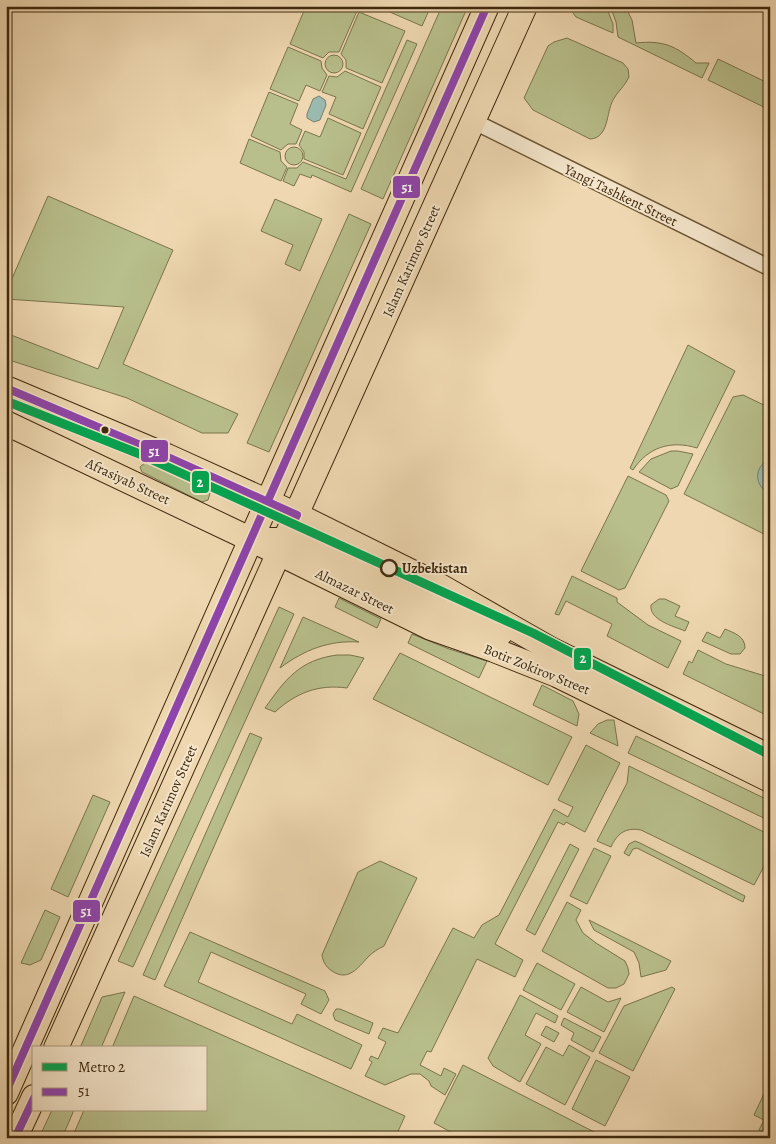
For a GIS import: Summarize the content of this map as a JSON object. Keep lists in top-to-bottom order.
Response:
{
  "streets": {
    "main road": [
      "Islam Karimov Street",
      "Afrasiyab Street",
      "Almazar Street",
      "Botir Zokirov Street"
    ],
    "street": ["Yangi Tashkent Street"]
  },
  "crossings": [
    ["Yangi Tashkent Street", "Islam Karimov Street"],
    ["Islam Karimov Street", "Afrasiyab Street"],
    ["Islam Karimov Street", "Almazar Street"],
    ["Afrasiyab Street", "Almazar Street"],
    ["Almazar Street", "Botir Zokirov Street"]
  ],
  "places": ["Uzbekistan"],
  "lines": ["transit line 51", "metro line 2"],
  "legend": ["Metro 2", "51"]
}
